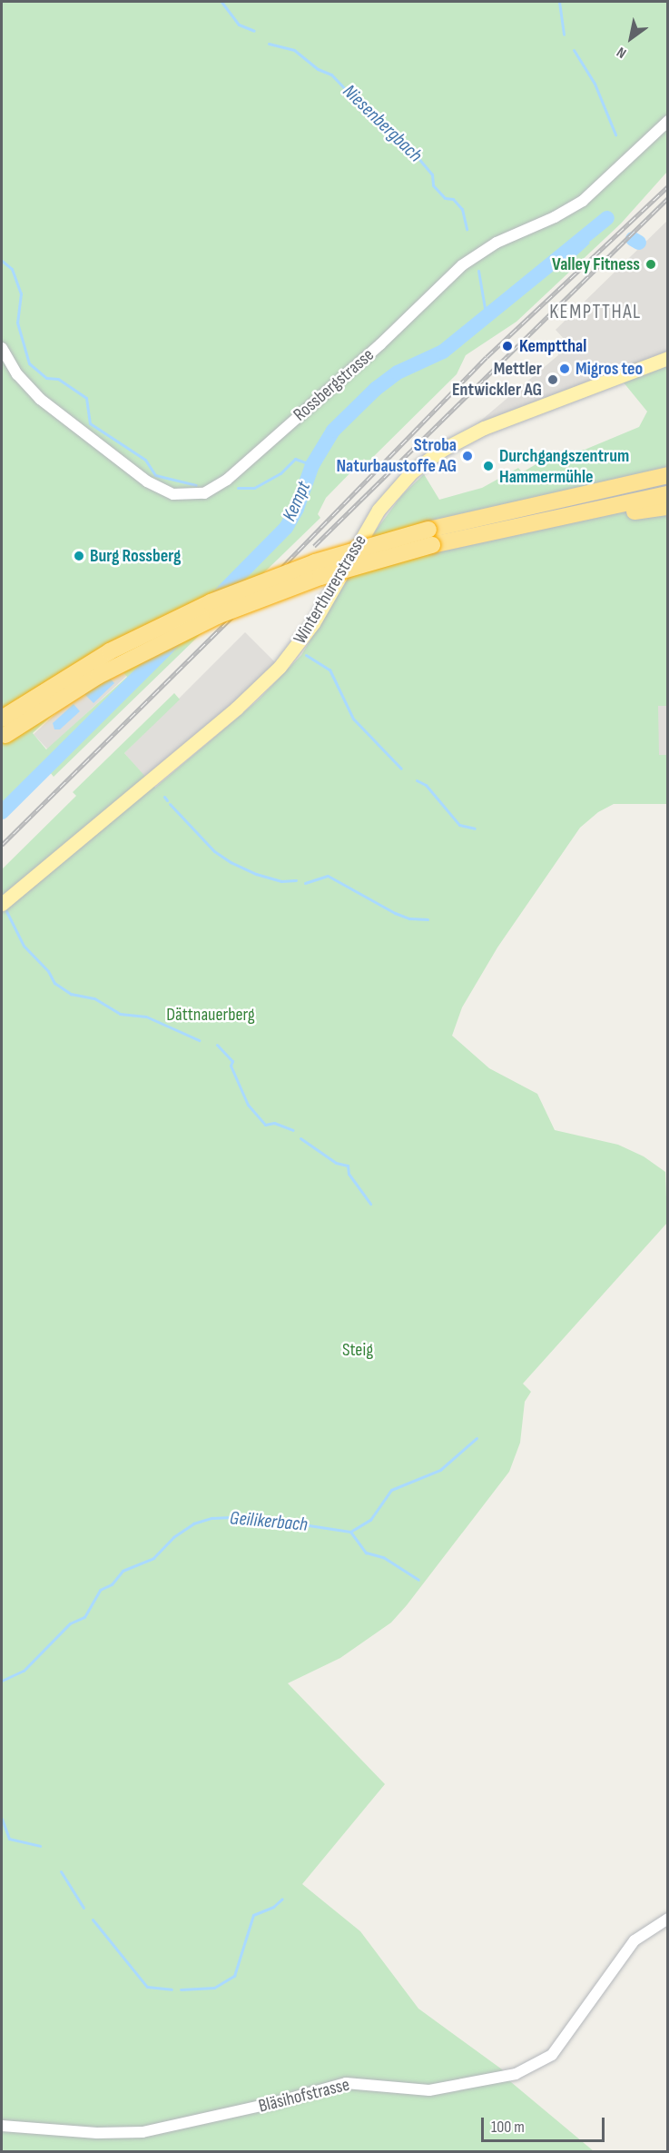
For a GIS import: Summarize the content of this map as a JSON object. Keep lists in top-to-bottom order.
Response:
{
  "streets": {
    "main road": ["Winterthurerstrasse"],
    "street": ["Rossbergstrasse", "Bläsihofstrasse"]
  },
  "districts": ["KEMPTTHAL"],
  "water": ["Niesenbergbach", "Kempt", "Geilikerbach"],
  "parks": ["Dättnauerberg", "Steig"],
  "places": [
    "Valley Fitness",
    "Kemptthal",
    "Migros teo",
    "Mettler Entwickler AG",
    "Stroba Naturbaustoffe AG",
    "Durchgangszentrum Hammermühle",
    "Burg Rossberg"
  ],
  "scale_bar": "100 m",
  "north": "bottom left"
}
